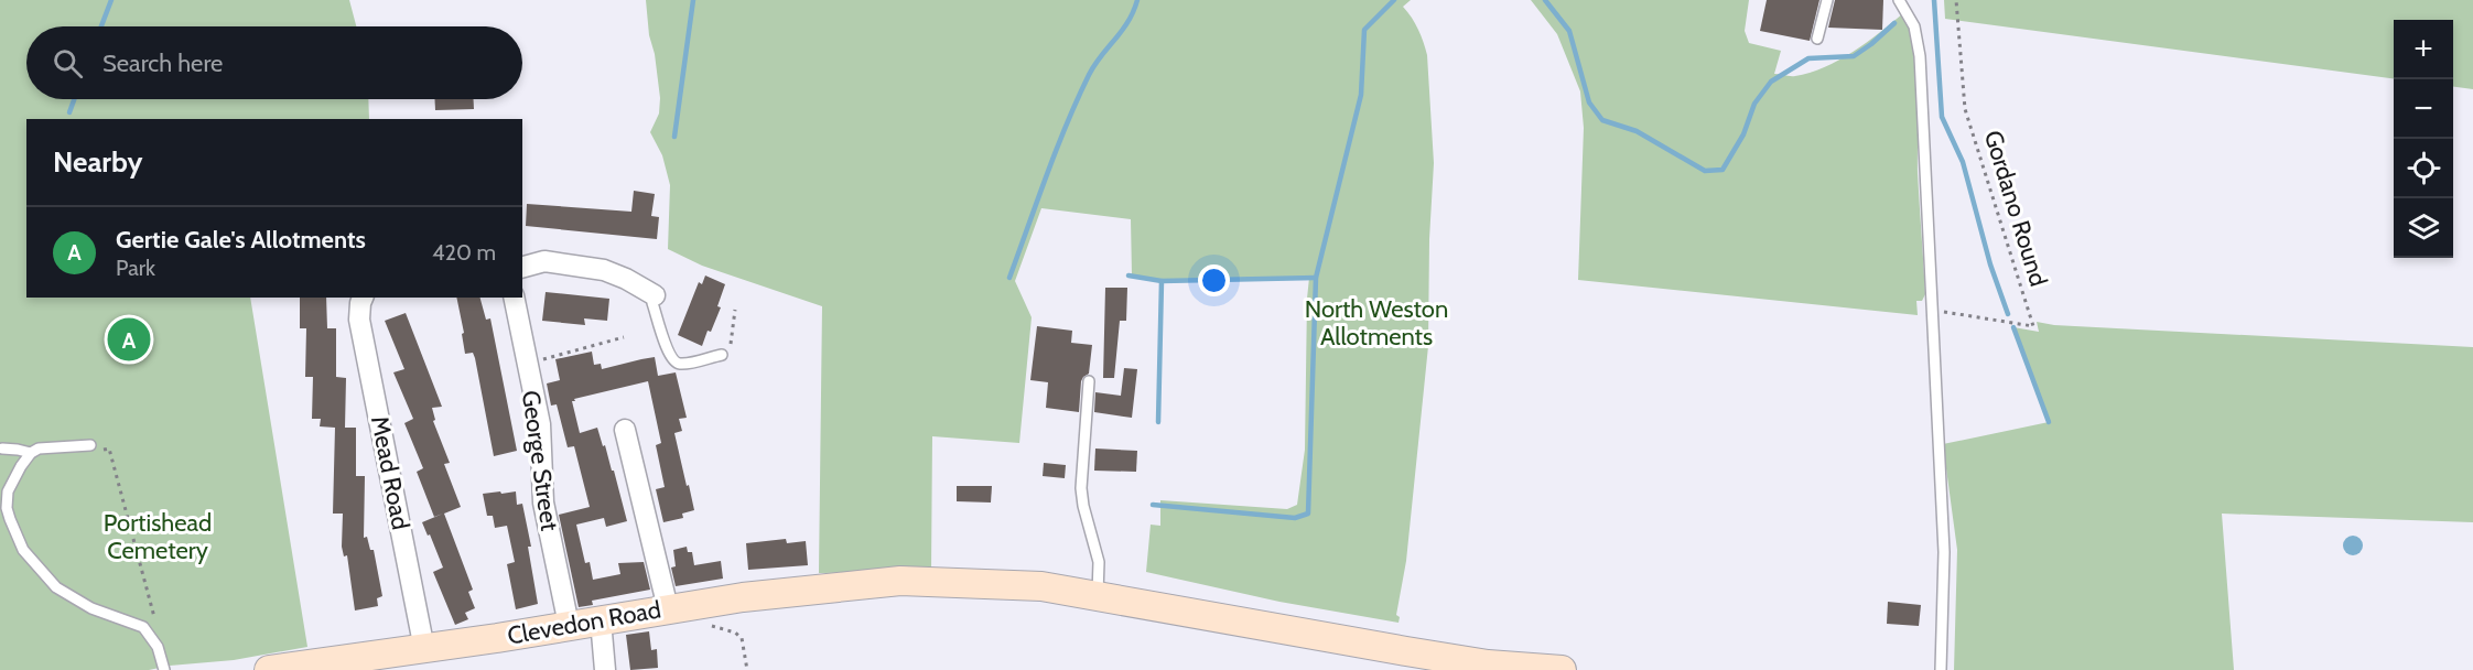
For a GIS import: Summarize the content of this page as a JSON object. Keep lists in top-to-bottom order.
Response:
{
  "streets": {
    "main road": ["Clevedon Road"],
    "street": ["George Street", "Mead Road"],
    "path": ["Gordano Round"]
  },
  "crossings": [
    ["George Street", "Clevedon Road"],
    ["Mead Road", "Clevedon Road"]
  ],
  "parks": ["North Weston Allotments", "Portishead Cemetery"],
  "page": {
    "map_buttons": ["+", "−"],
    "search": "Search here",
    "heading": "Nearby",
    "list": [
      {
        "mark": "A",
        "name": "Gertie Gale's Allotments",
        "note": "Park",
        "value": "420 m"
      }
    ],
    "pins": "A"
  }
}
